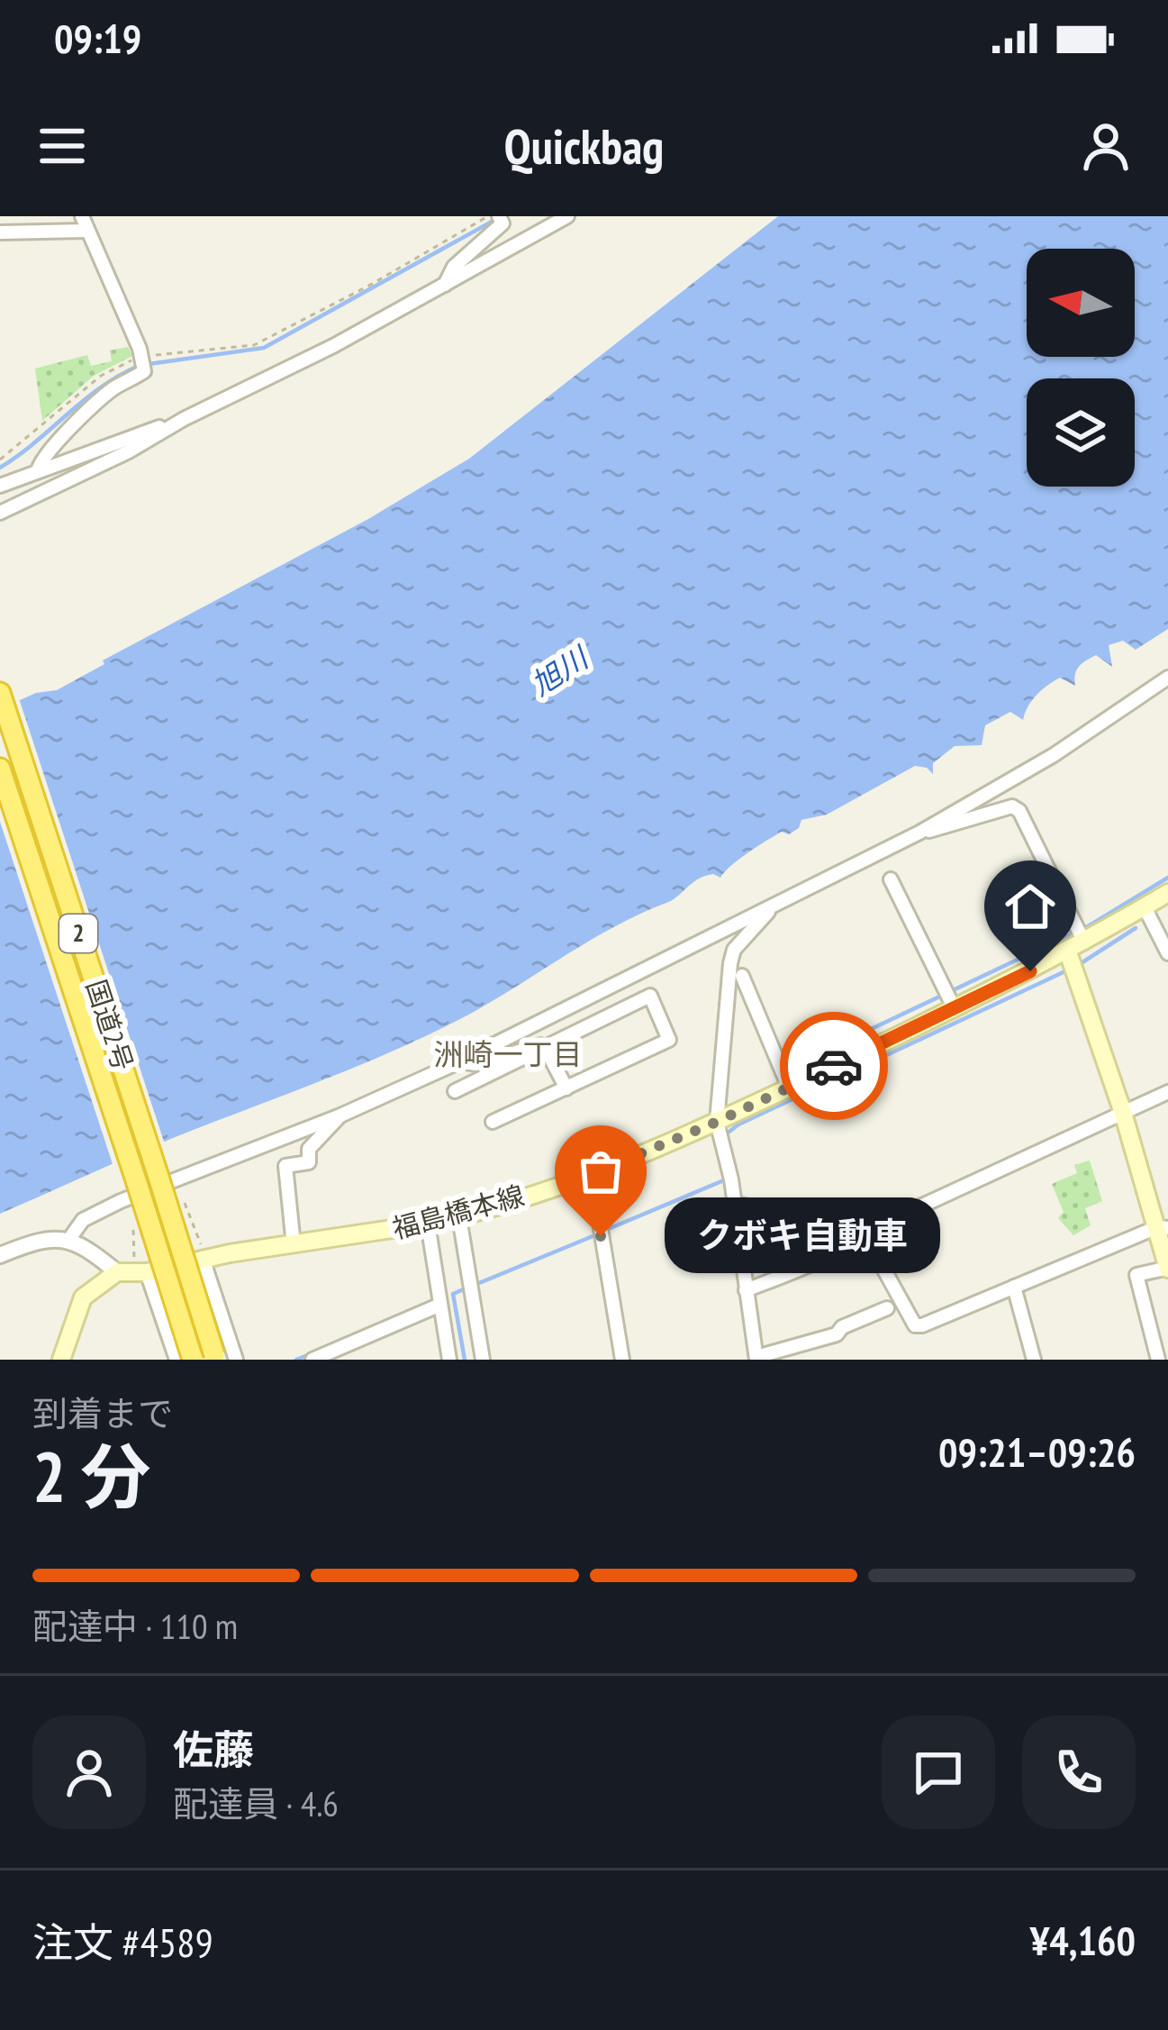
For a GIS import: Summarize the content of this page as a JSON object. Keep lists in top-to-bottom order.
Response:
{
  "streets": {
    "highway": ["2", "国道2号"],
    "main road": ["福島橋本線"]
  },
  "districts": ["洲崎一丁目"],
  "water": ["旭川"],
  "places": ["クボキ自動車"],
  "north": "left",
  "page": {
    "status": "09:19",
    "header": "Quickbag",
    "bubble": "クボキ自動車",
    "heading": ["2 分", "到着まで", "09:21–09:26"],
    "panel": [
      "佐藤",
      "配達員 · 4.6",
      "注文 #4589",
      "¥4,160"
    ],
    "bar": "配達中 · 110 m"
  }
}
